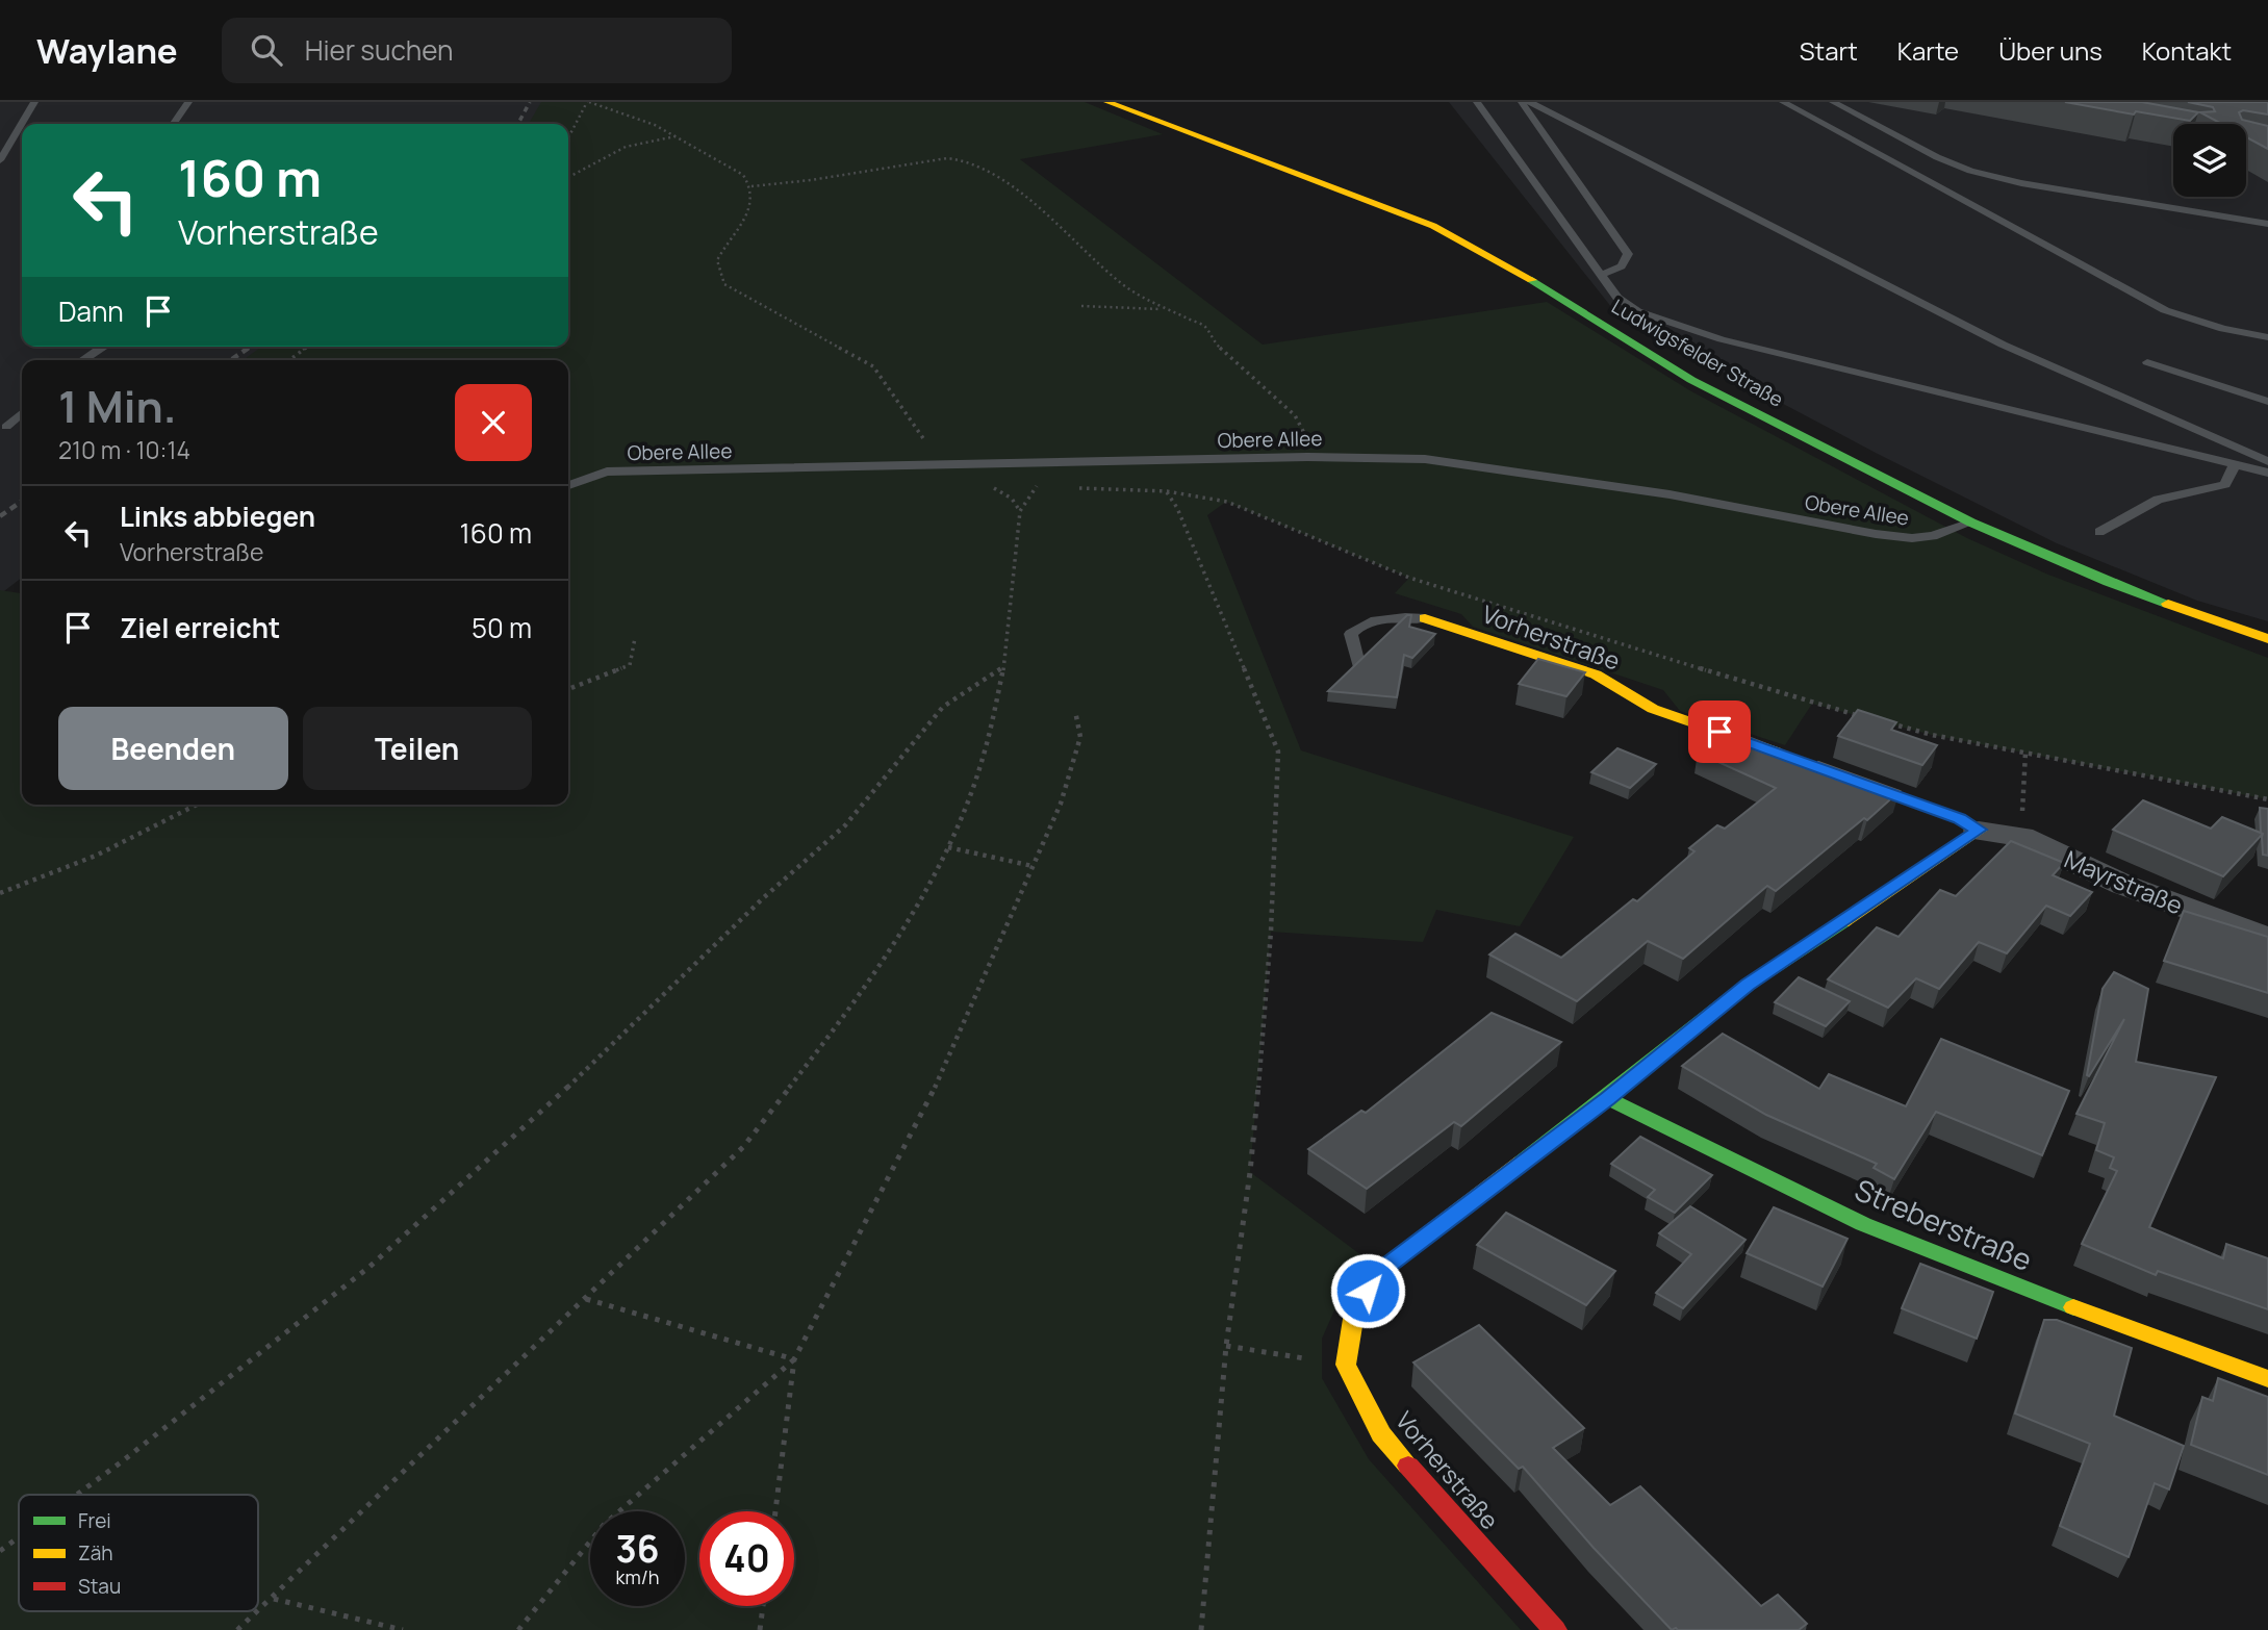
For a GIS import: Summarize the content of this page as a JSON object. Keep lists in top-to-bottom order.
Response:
{
  "streets": {
    "street": [
      "Ludwigsfelder Straße",
      "Vorherstraße",
      "Mayrstraße",
      "Streberstraße"
    ],
    "lane": ["Obere Allee"]
  },
  "crossings": [
    ["Ludwigsfelder Straße", "Obere Allee"]
  ],
  "legend": ["Frei", "Zäh", "Stau"],
  "page": {
    "header": "Waylane",
    "search": "Hier suchen",
    "nav": [
      "Start",
      "Karte",
      "Über uns",
      "Kontakt"
    ],
    "turn": ["160 m", "Vorherstraße"],
    "then": "Dann",
    "heading": ["1 Min.", "210 m · 10:14"],
    "list": [
      {
        "name": "Links abbiegen",
        "note": "Vorherstraße",
        "value": "160 m"
      },
      {
        "name": "Ziel erreicht",
        "value": "50 m"
      }
    ],
    "buttons": ["Beenden", "Teilen"],
    "speed": "36 km/h",
    "limit": "40"
  }
}
